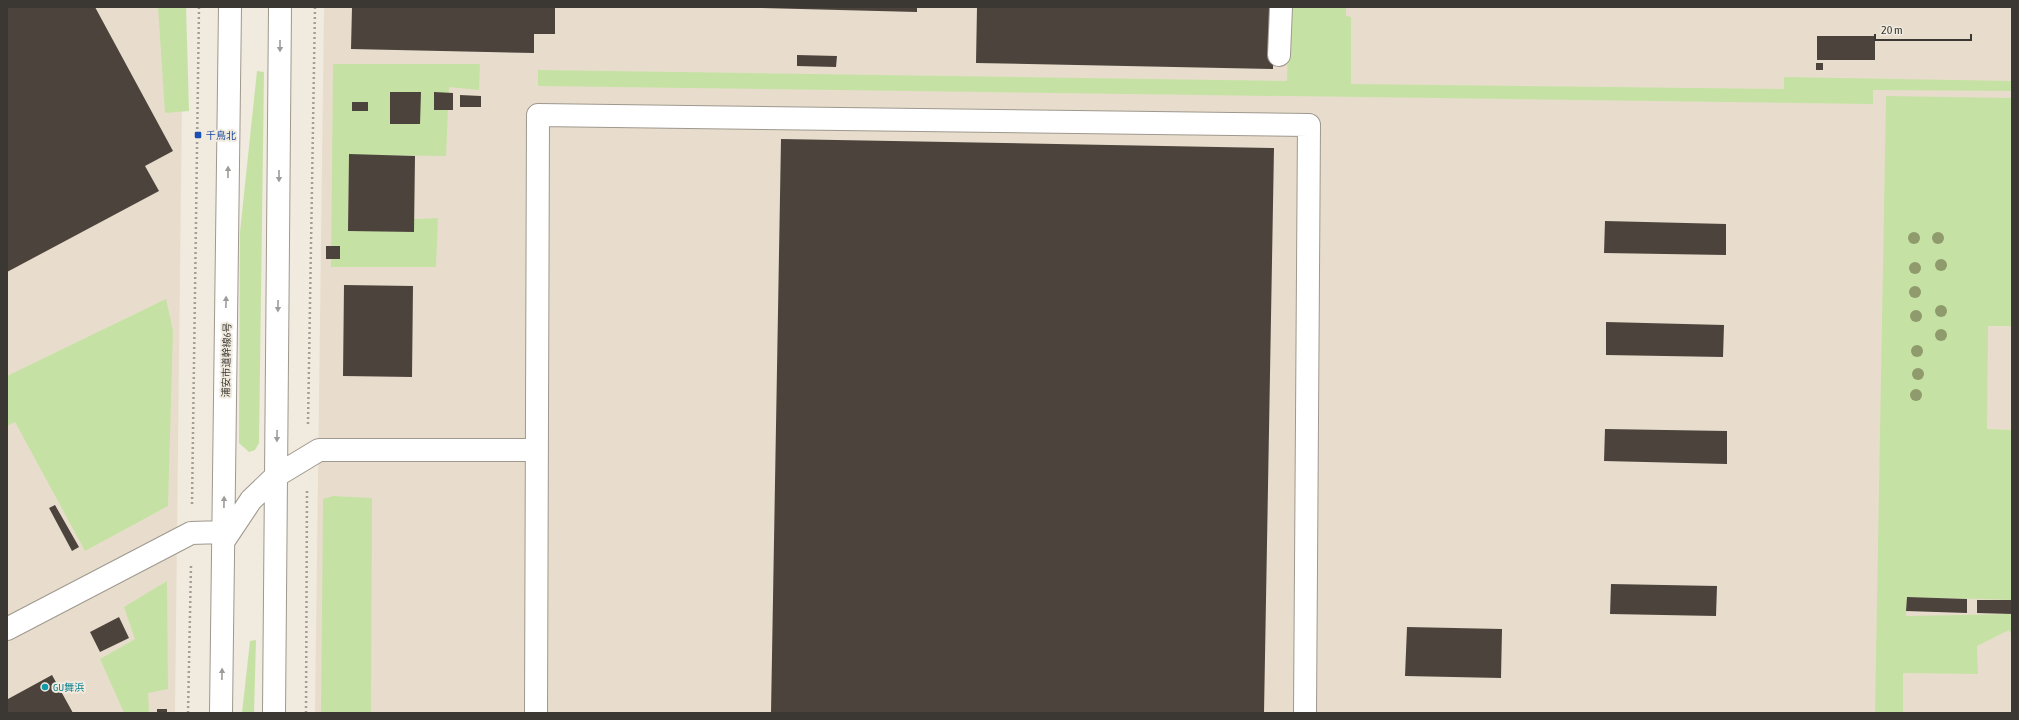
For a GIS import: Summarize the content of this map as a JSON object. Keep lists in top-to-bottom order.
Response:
{
  "streets": {
    "street": ["浦安市道幹線6号"]
  },
  "places": {
    "transit": ["千鳥北"],
    "other": ["GU舞浜"]
  },
  "scale_bar": "20 m"
}
